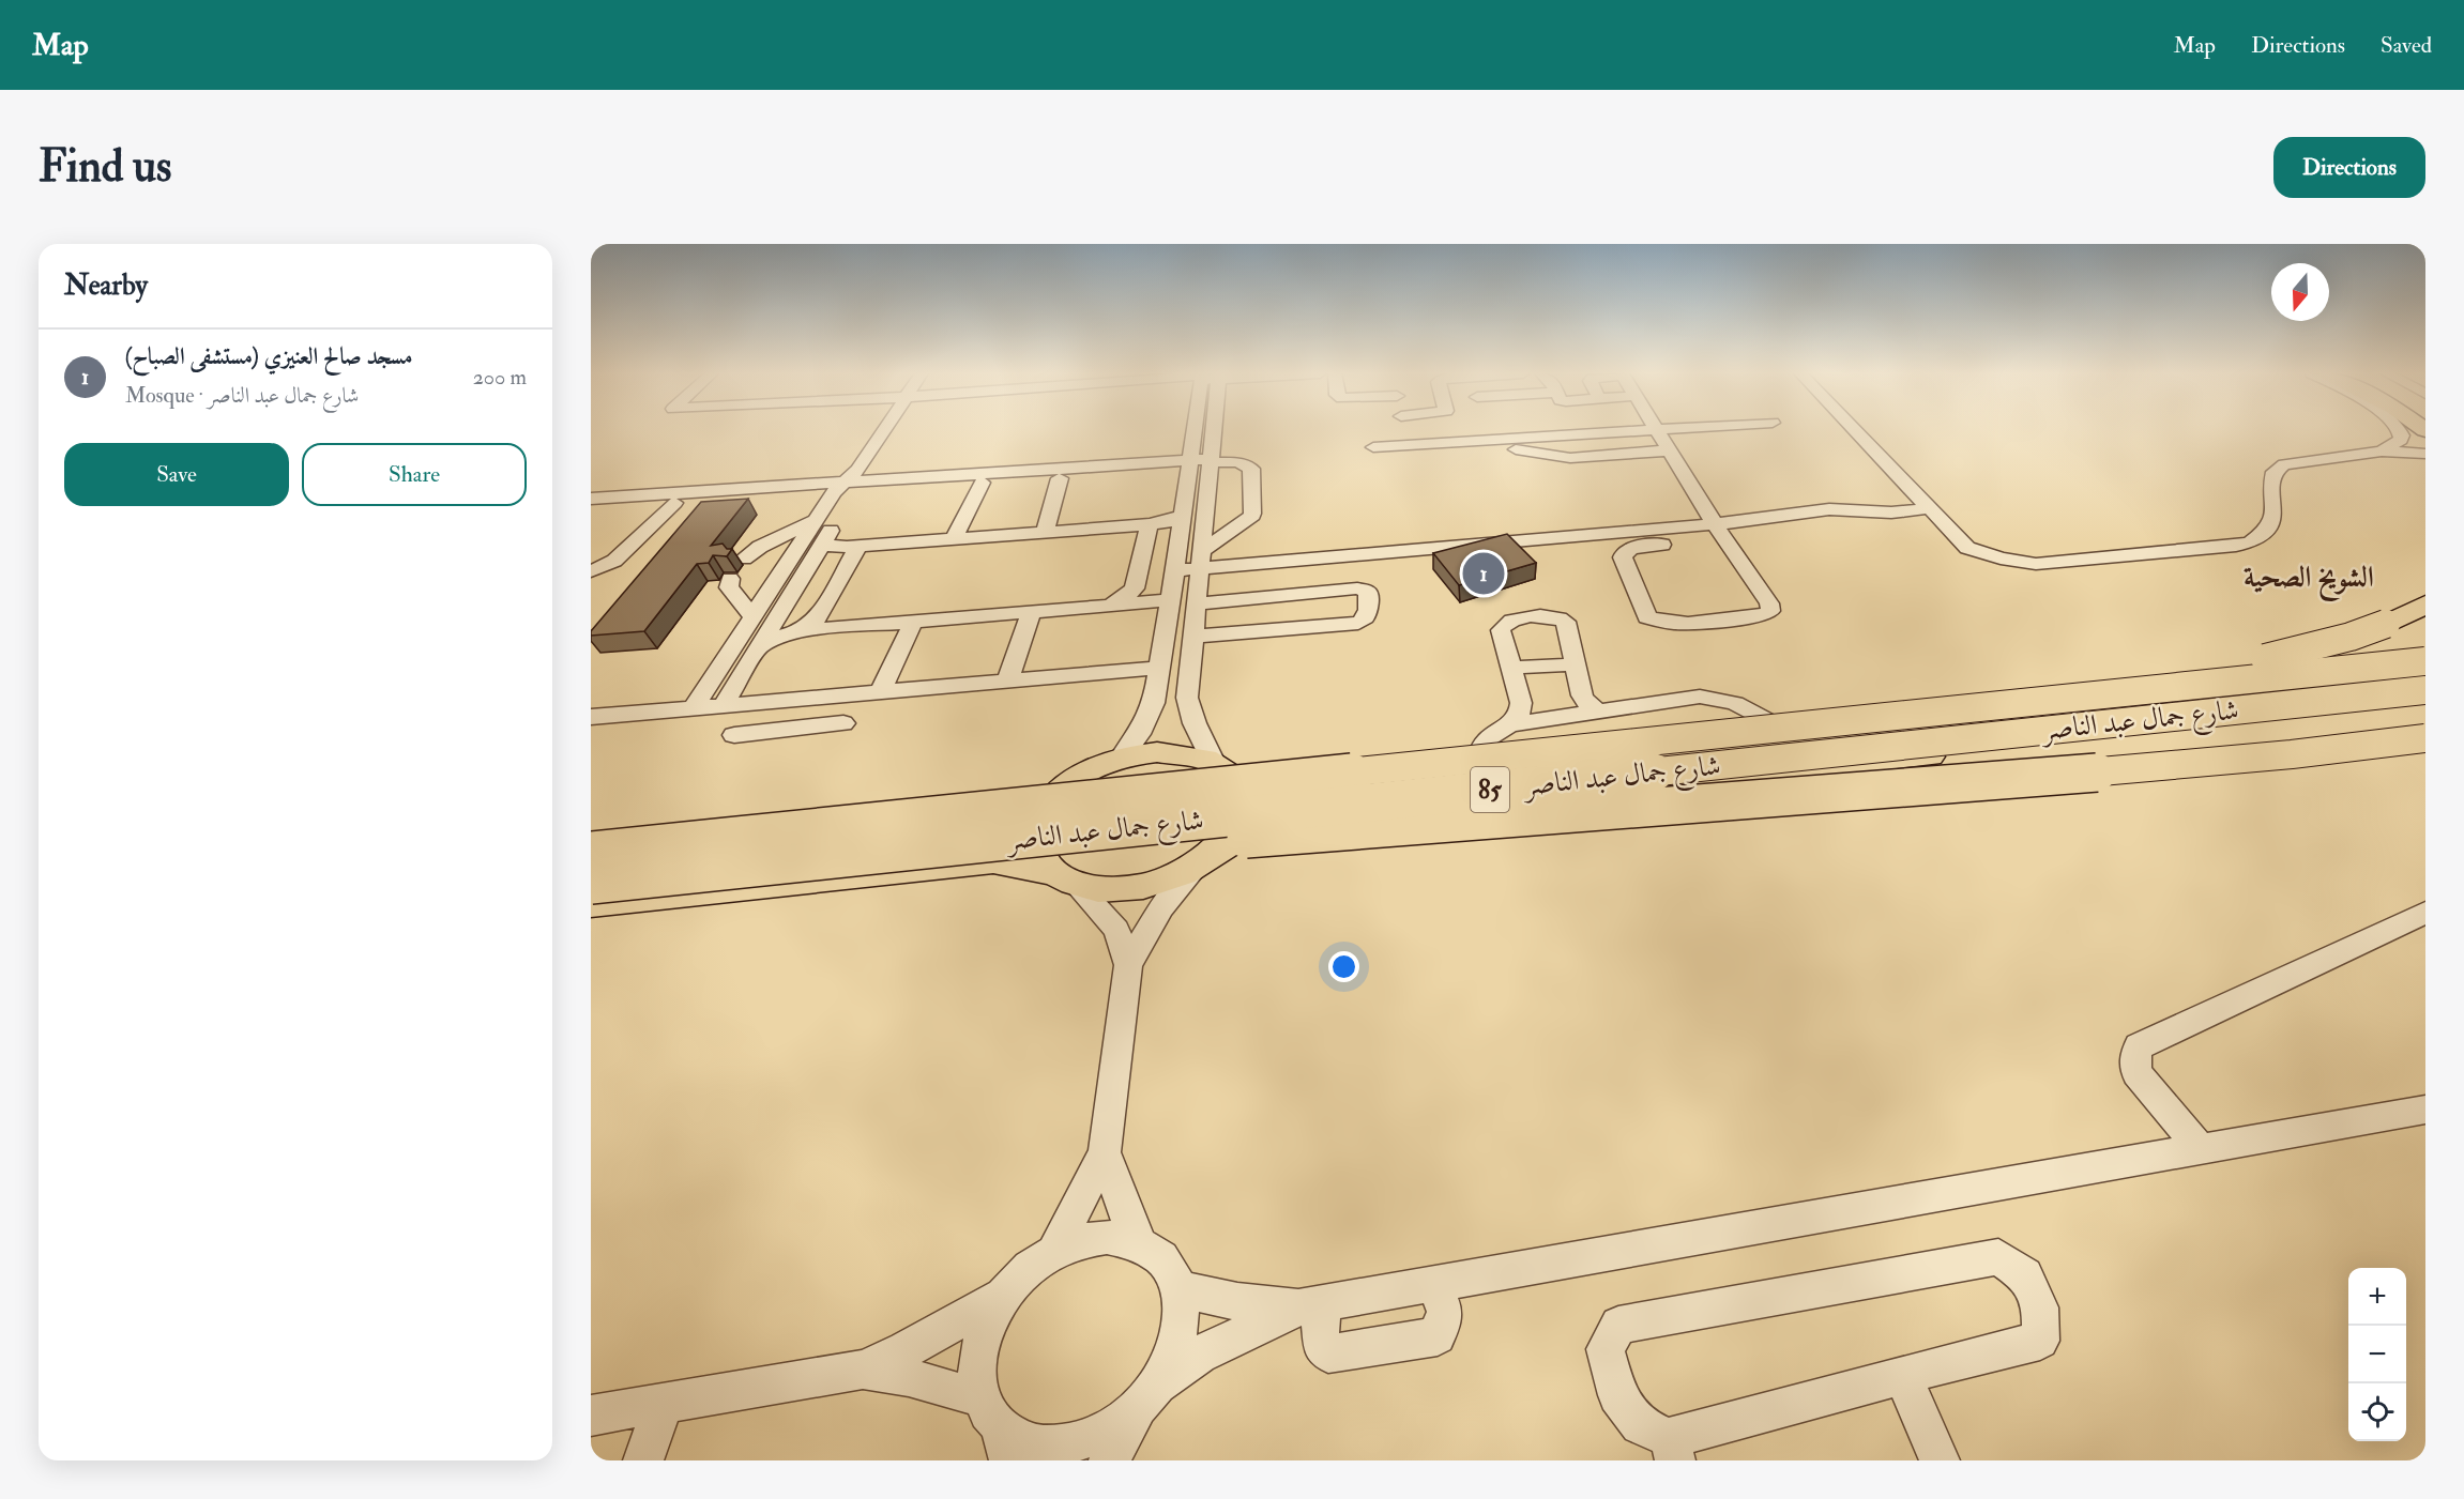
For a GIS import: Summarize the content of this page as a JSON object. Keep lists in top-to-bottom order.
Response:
{
  "streets": {
    "highway": ["شارع جمال عبد الناصر", "85"]
  },
  "districts": ["الشويخ الصحية"],
  "north": "bottom",
  "page": {
    "header": "Map",
    "nav": ["Map", "Directions", "Saved"],
    "buttons": [
      "Directions",
      ["Save", "Share"]
    ],
    "title": "Find us",
    "heading": "Nearby",
    "list": [
      {
        "mark": "1",
        "name": "مسجد صالح العنيزي (مستشفى الصباح)",
        "note": "Mosque · شارع جمال عبد الناصر",
        "value": "200 m"
      }
    ],
    "pins": "1",
    "map_buttons": ["+", "−"]
  }
}
